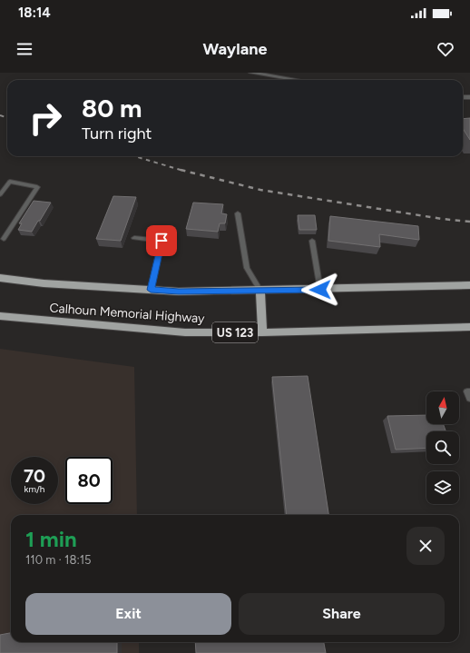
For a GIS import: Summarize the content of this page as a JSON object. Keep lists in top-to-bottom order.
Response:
{
  "streets": {
    "highway": ["Calhoun Memorial Highway", "US 123"]
  },
  "north": "top",
  "page": {
    "status": "18:14",
    "header": "Waylane",
    "turn": ["80 m", "Turn right"],
    "speed": "70 km/h",
    "limit": "80",
    "heading": ["1 min", "110 m · 18:15"],
    "buttons": ["Exit", "Share"]
  }
}
